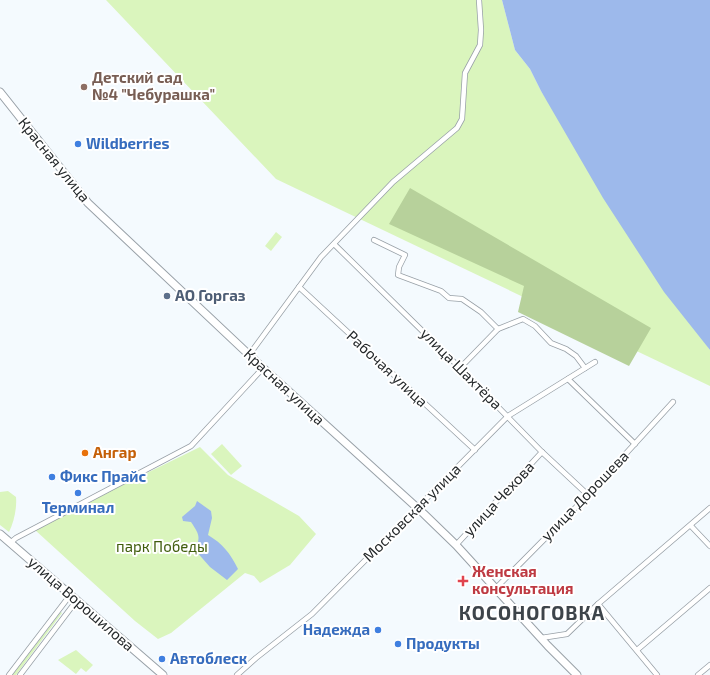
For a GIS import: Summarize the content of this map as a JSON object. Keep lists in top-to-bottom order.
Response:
{
  "streets": {
    "street": [
      "Красная улица",
      "Рабочая улица",
      "улица Шахтёра",
      "улица Дорошева",
      "улица Чехова",
      "Московская улица",
      "улица Ворошилова"
    ]
  },
  "crossings": [
    ["Красная улица", "улица Дорошева"],
    ["Красная улица", "улица Чехова"],
    ["Красная улица", "Московская улица"],
    ["Рабочая улица", "Московская улица"],
    ["улица Шахтёра", "улица Дорошева"],
    ["улица Шахтёра", "улица Чехова"],
    ["улица Шахтёра", "Московская улица"]
  ],
  "districts": ["КОСОНОГОВКА"],
  "parks": ["парк Победы"],
  "places": {
    "other": [
      "Детский сад №4 \"Чебурашка\"",
      "Wildberries",
      "АО Горгаз",
      "Ангар",
      "Фикс Прайс",
      "Терминал",
      "Надежда",
      "Продукты",
      "Автоблеск"
    ],
    "health": ["Женская консультация"]
  }
}
